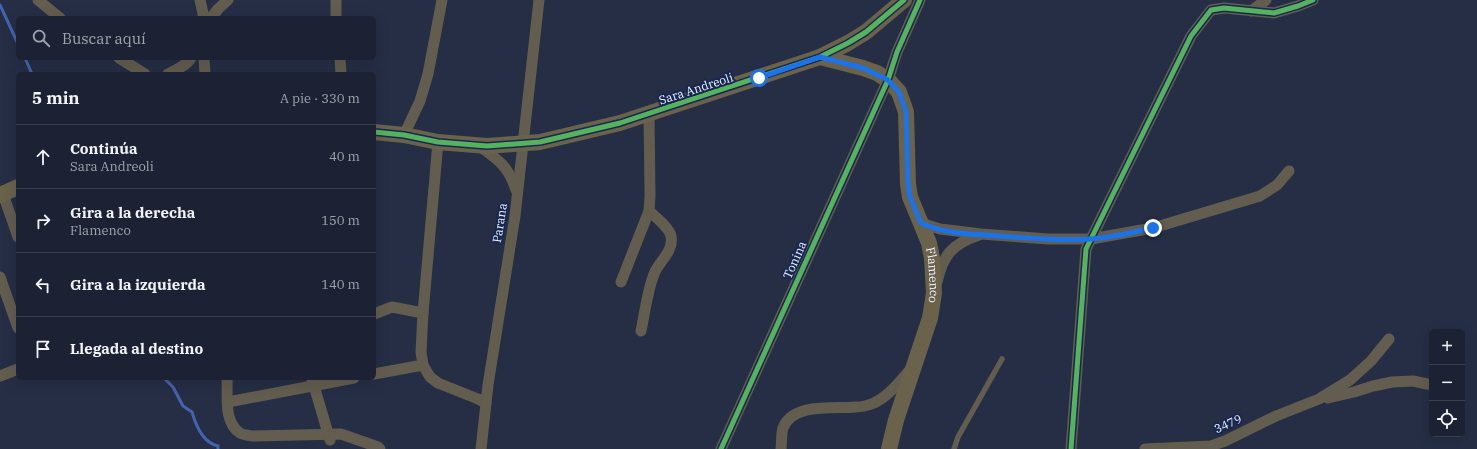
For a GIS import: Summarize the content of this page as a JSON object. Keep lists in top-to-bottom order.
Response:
{
  "streets": {
    "street": [
      "Sara Andreoli",
      "Parana",
      "Tonina",
      "Flamenco",
      "3479"
    ]
  },
  "crossings": [
    ["Sara Andreoli", "Parana"],
    ["Sara Andreoli", "Flamenco"],
    ["Tonina", "Flamenco"]
  ],
  "page": {
    "search": "Buscar aquí",
    "heading": ["5 min", "A pie · 330 m"],
    "list": [
      ["Continúa", "Sara Andreoli", "40 m"],
      ["Gira a la derecha", "Flamenco", "150 m"],
      ["Gira a la izquierda", "140 m"],
      "Llegada al destino"
    ],
    "map_buttons": ["+", "−"]
  }
}
